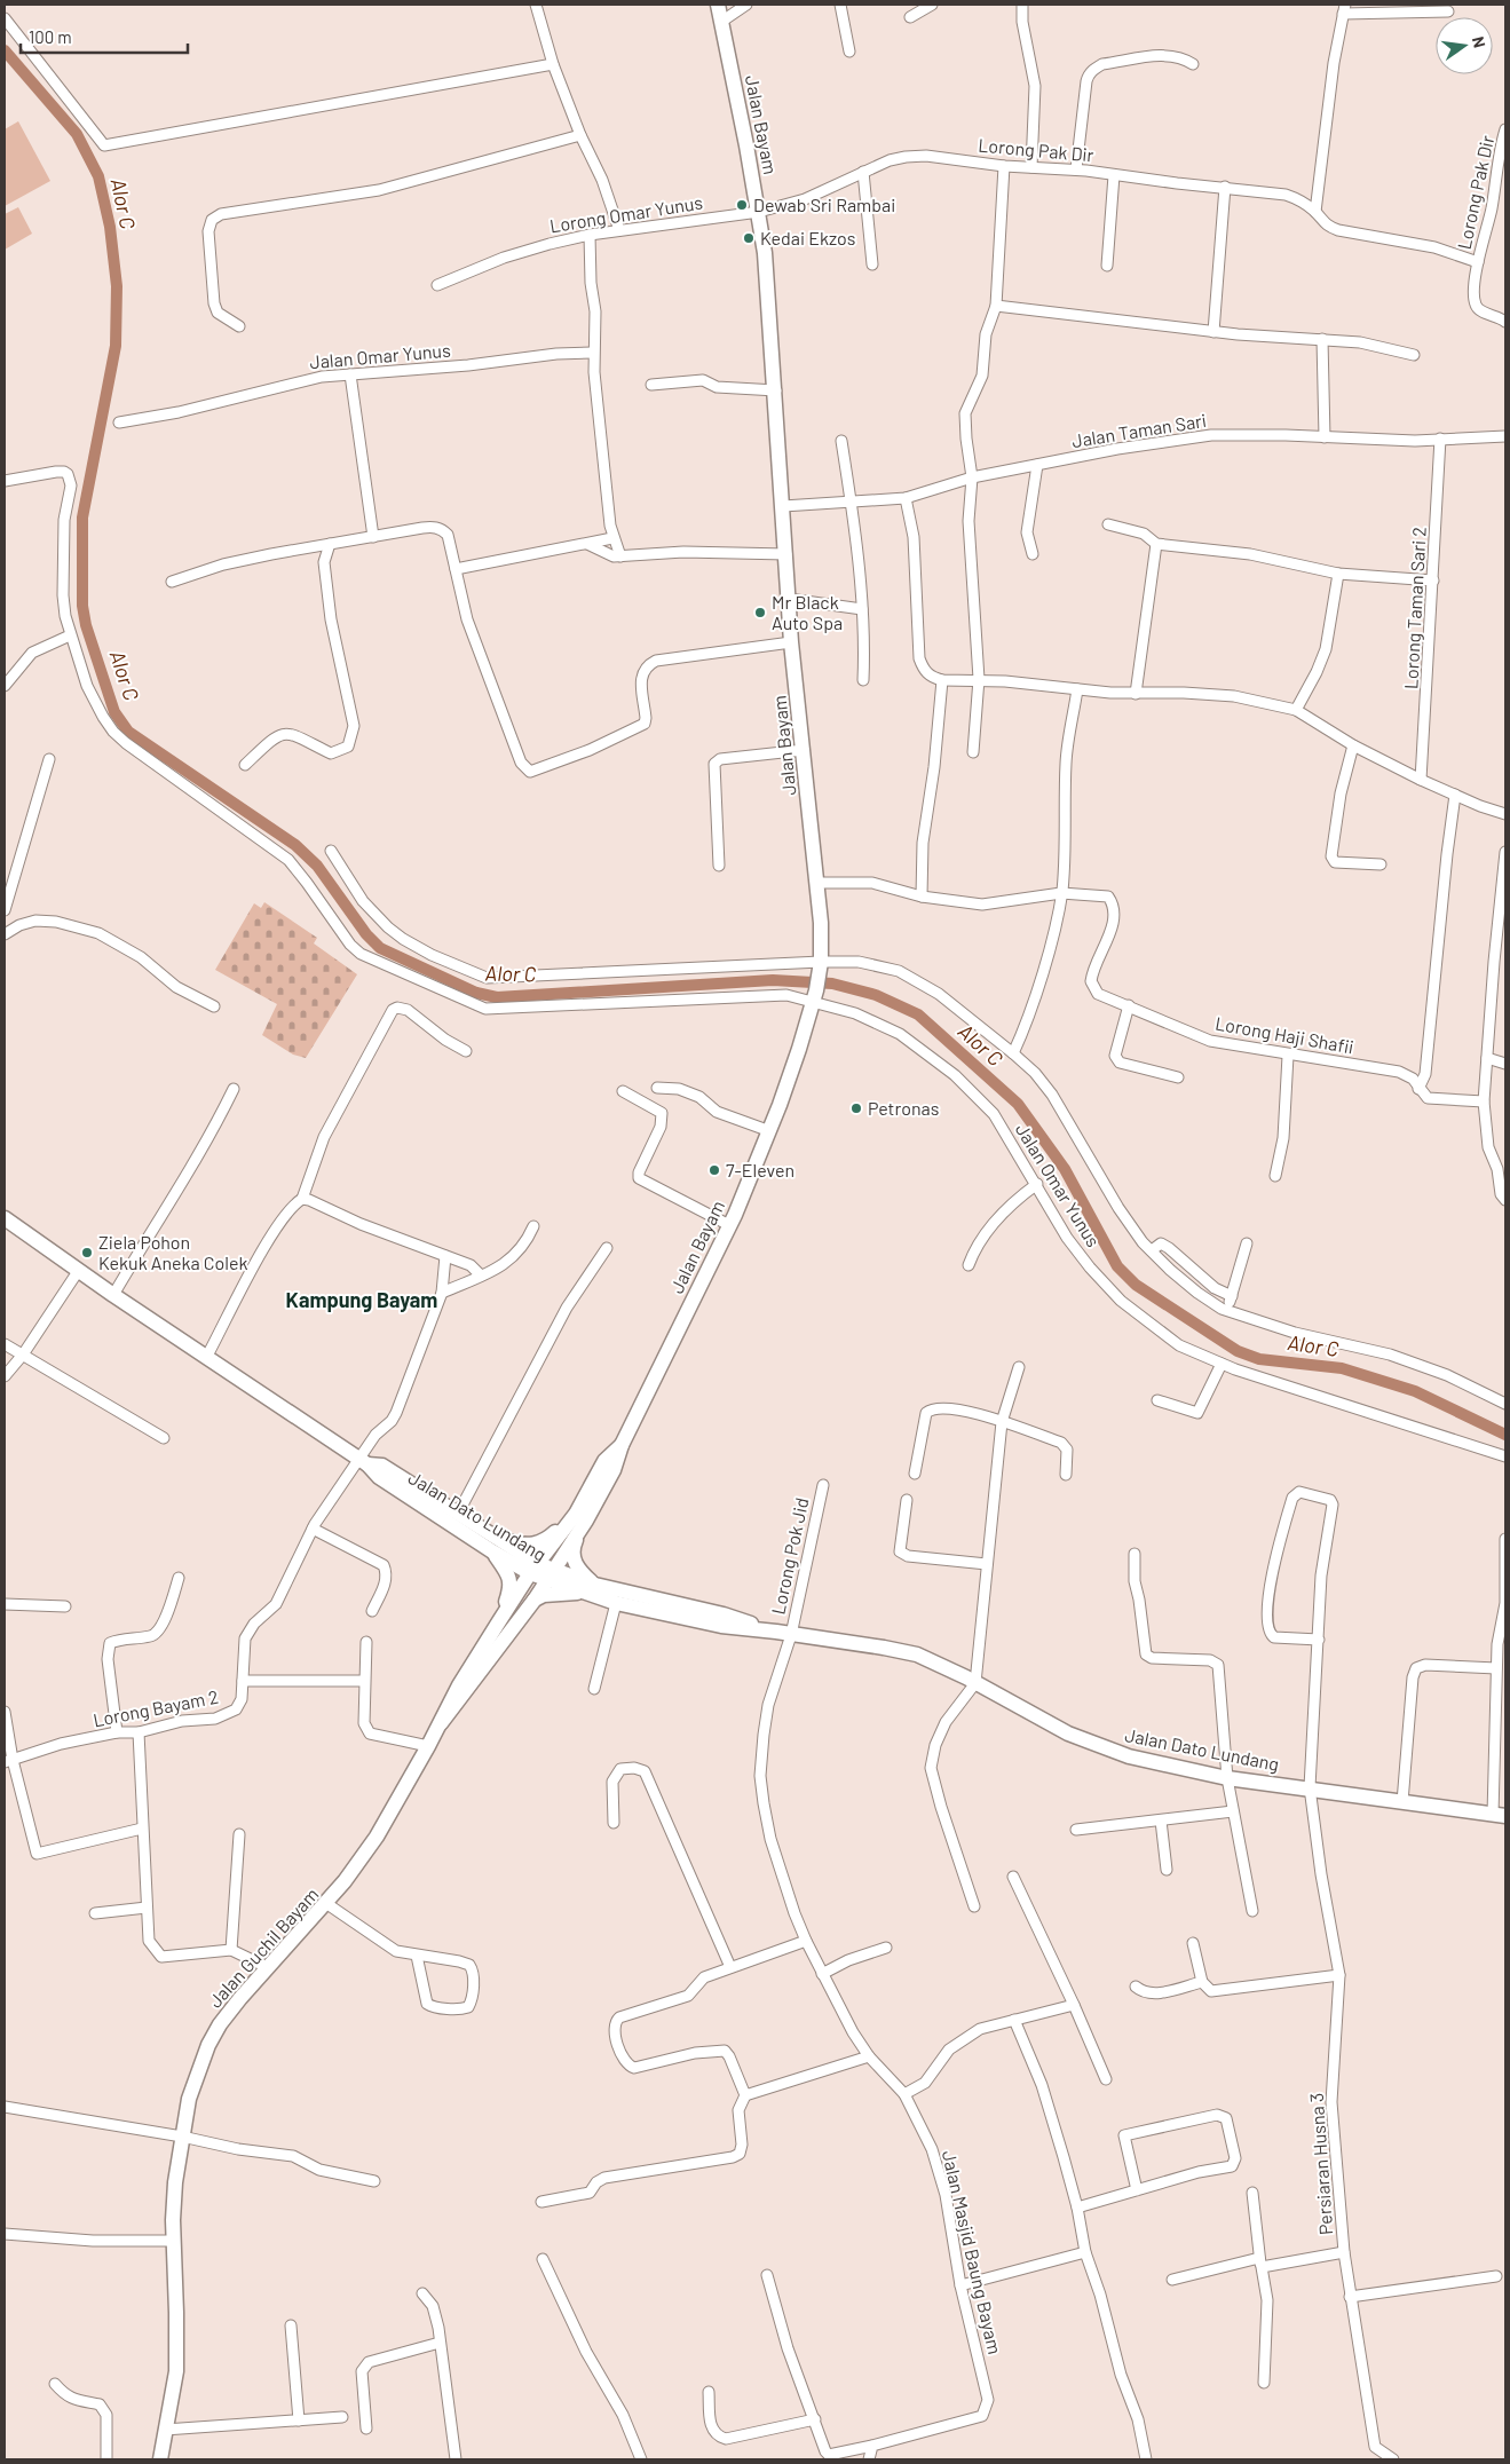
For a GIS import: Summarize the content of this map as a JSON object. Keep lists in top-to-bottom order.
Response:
{
  "streets": {
    "main road": ["Jalan Bayam", "Jalan Dato Lundang", "Jalan Guchil Bayam"],
    "street": [
      "Lorong Pak Dir",
      "Lorong Omar Yunus",
      "Jalan Omar Yunus",
      "Jalan Taman Sari",
      "Lorong Taman Sari 2",
      "Lorong Haji Shafii",
      "Lorong Pok Jid",
      "Lorong Bayam 2",
      "Persiaran Husna 3",
      "Jalan Masjid Baung Bayam"
    ]
  },
  "crossings": [
    ["Jalan Bayam", "Lorong Pak Dir"],
    ["Jalan Bayam", "Lorong Omar Yunus"],
    ["Jalan Bayam", "Jalan Omar Yunus"],
    ["Jalan Bayam", "Jalan Taman Sari"],
    ["Jalan Bayam", "Lorong Haji Shafii"],
    ["Jalan Bayam", "Jalan Dato Lundang"],
    ["Jalan Bayam", "Jalan Guchil Bayam"],
    ["Lorong Pak Dir", "Lorong Omar Yunus"],
    ["Jalan Taman Sari", "Lorong Taman Sari 2"],
    ["Jalan Dato Lundang", "Lorong Pok Jid"],
    ["Jalan Dato Lundang", "Lorong Bayam 2"],
    ["Jalan Dato Lundang", "Jalan Guchil Bayam"],
    ["Jalan Dato Lundang", "Persiaran Husna 3"],
    ["Jalan Dato Lundang", "Jalan Masjid Baung Bayam"],
    ["Lorong Pok Jid", "Jalan Masjid Baung Bayam"]
  ],
  "districts": ["Kampung Bayam"],
  "water": ["Alor C"],
  "places": [
    "Dewab Sri Rambai",
    "Kedai Ekzos",
    "Mr Black Auto Spa",
    "Petronas",
    "7-Eleven",
    "Ziela Pohon Kekuk Aneka Colek"
  ],
  "scale_bar": "100 m",
  "north": "right"
}
